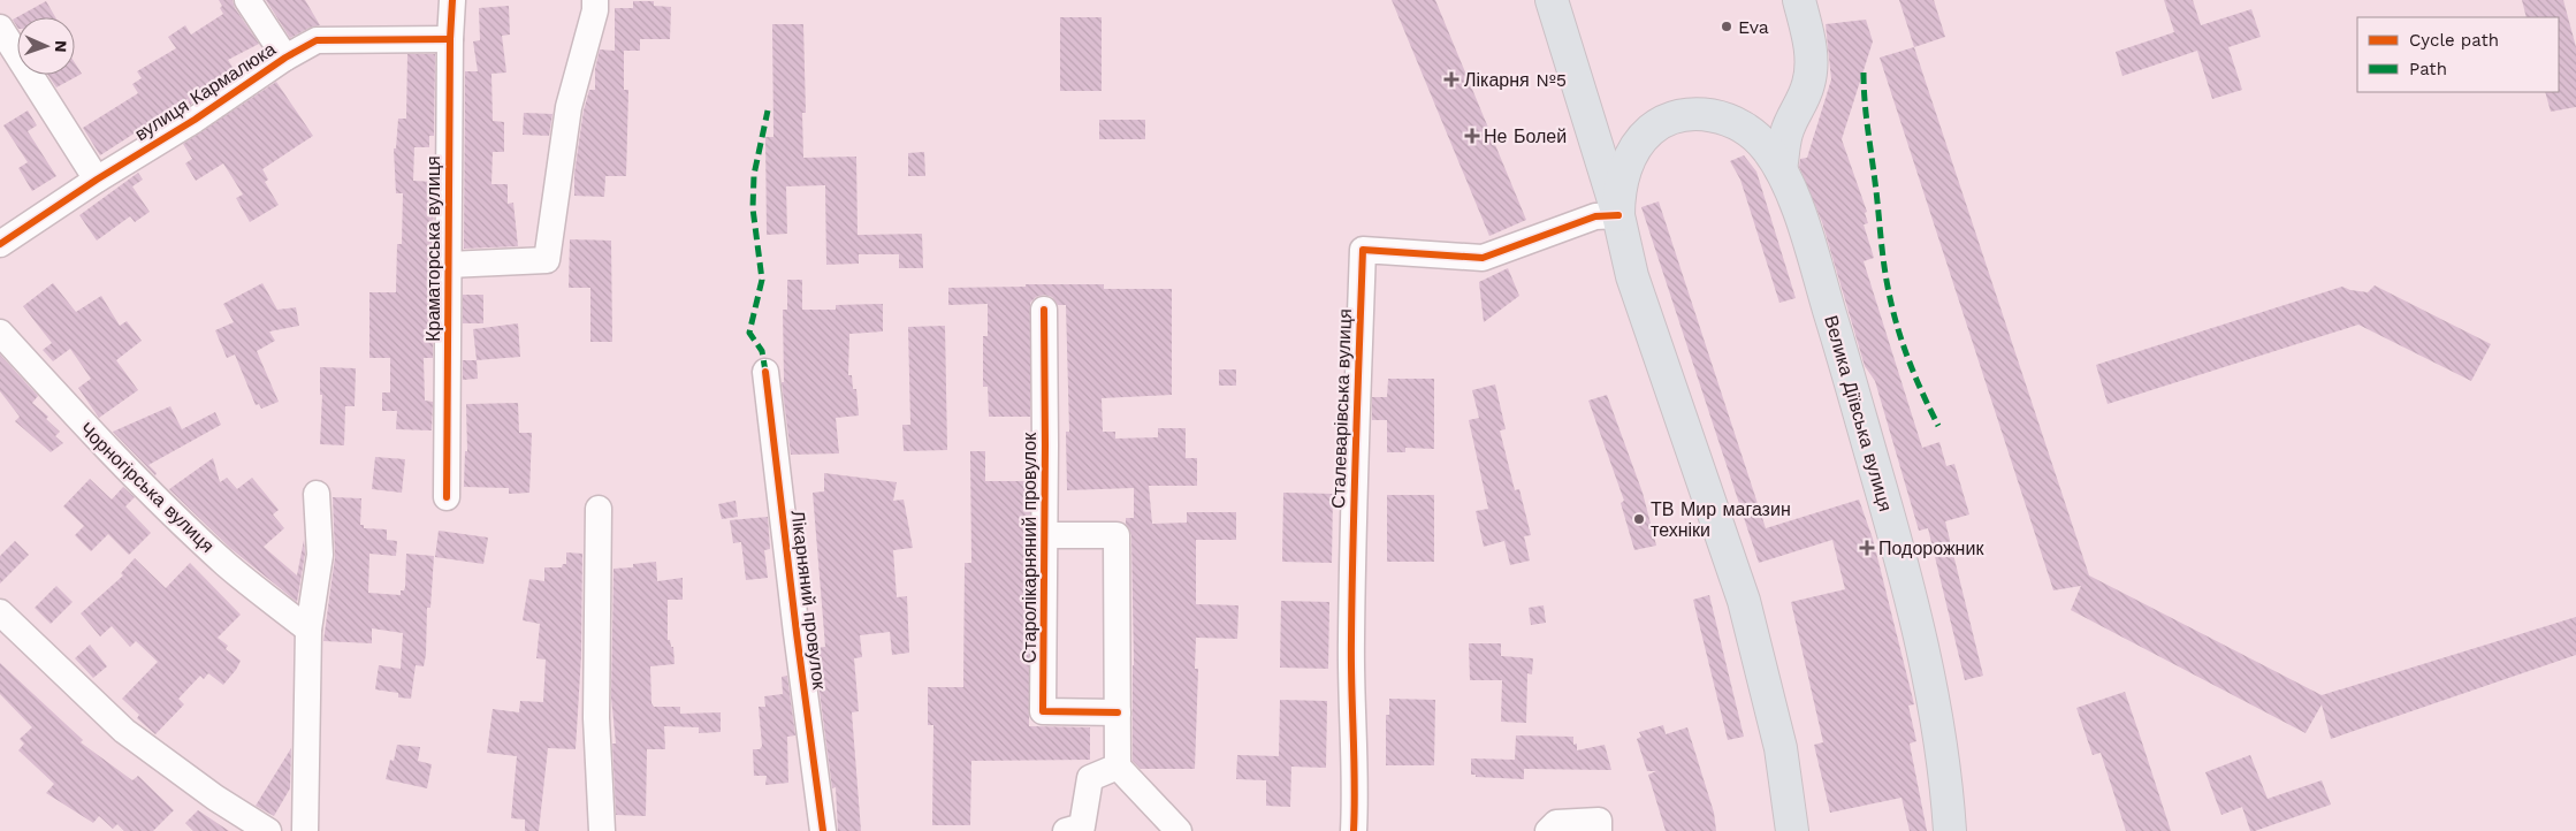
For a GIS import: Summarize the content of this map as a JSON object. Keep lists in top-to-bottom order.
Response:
{
  "streets": {
    "main road": ["Велика Діївська вулиця"],
    "street": [
      "вулиця Кармалюка",
      "Краматорська вулиця",
      "Сталеварівська вулиця",
      "Чорногірська вулиця",
      "Старолікарняний провулок",
      "Лікарняний провулок"
    ]
  },
  "crossings": [
    ["вулиця Кармалюка", "Краматорська вулиця"],
    ["Сталеварівська вулиця", "Велика Діївська вулиця"]
  ],
  "places": {
    "other": ["Eva", "ТВ Мир магазин техніки"],
    "health": ["Лікарня №5", "Не Болей", "Подорожник"]
  },
  "legend": ["Cycle path", "Path"],
  "north": "right"
}
